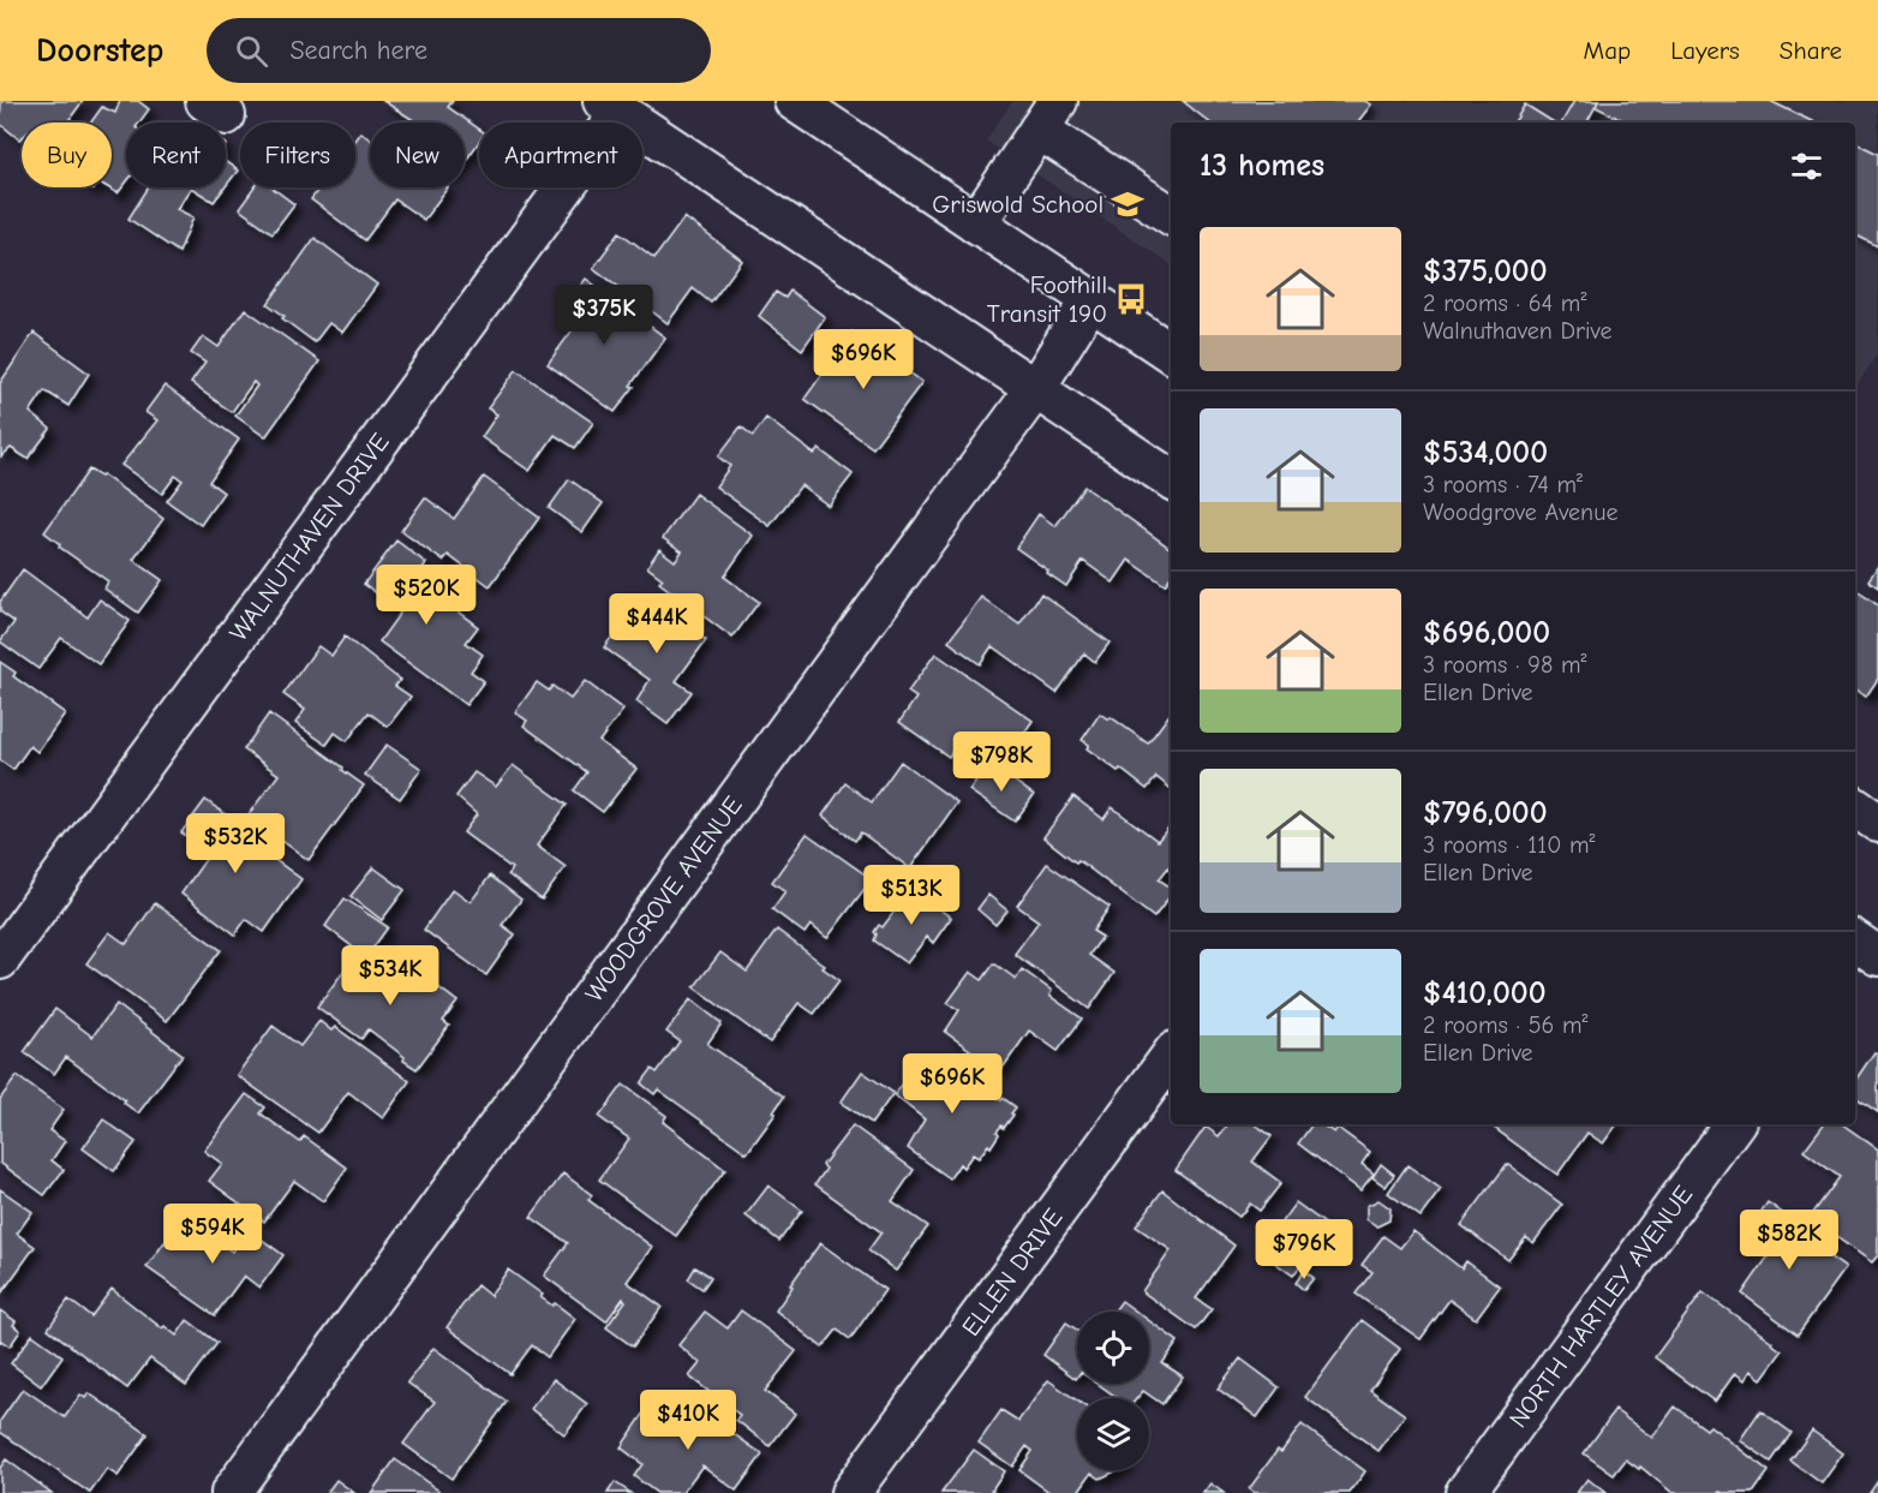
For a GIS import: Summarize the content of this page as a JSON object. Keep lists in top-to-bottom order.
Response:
{
  "streets": {
    "street": [
      "WALNUTHAVEN DRIVE",
      "WOODGROVE AVENUE",
      "ELLEN DRIVE",
      "NORTH HARTLEY AVENUE"
    ]
  },
  "places": {
    "school or university": ["Griswold School"],
    "bus stop": ["Foothill Transit 190"]
  },
  "page": {
    "header": "Doorstep",
    "search": "Search here",
    "nav": ["Map", "Layers", "Share"],
    "chip": [
      "Buy",
      "Rent",
      "Filters",
      "New",
      "Apartment"
    ],
    "heading": "13 homes",
    "list": [
      {
        "name": "$375,000",
        "note": "2 rooms · 64 m² · Walnuthaven Drive"
      },
      {
        "name": "$534,000",
        "note": "3 rooms · 74 m² · Woodgrove Avenue"
      },
      {
        "name": "$696,000",
        "note": "3 rooms · 98 m² · Ellen Drive"
      },
      {
        "name": "$796,000",
        "note": "3 rooms · 110 m² · Ellen Drive"
      },
      {
        "name": "$410,000",
        "note": "2 rooms · 56 m² · Ellen Drive"
      }
    ],
    "price": [
      "$375K",
      "$696K",
      "$520K",
      "$444K",
      "$798K",
      "$532K",
      "$513K",
      "$534K",
      "$696K",
      "$594K",
      "$582K",
      "$796K",
      "$410K"
    ]
  }
}
